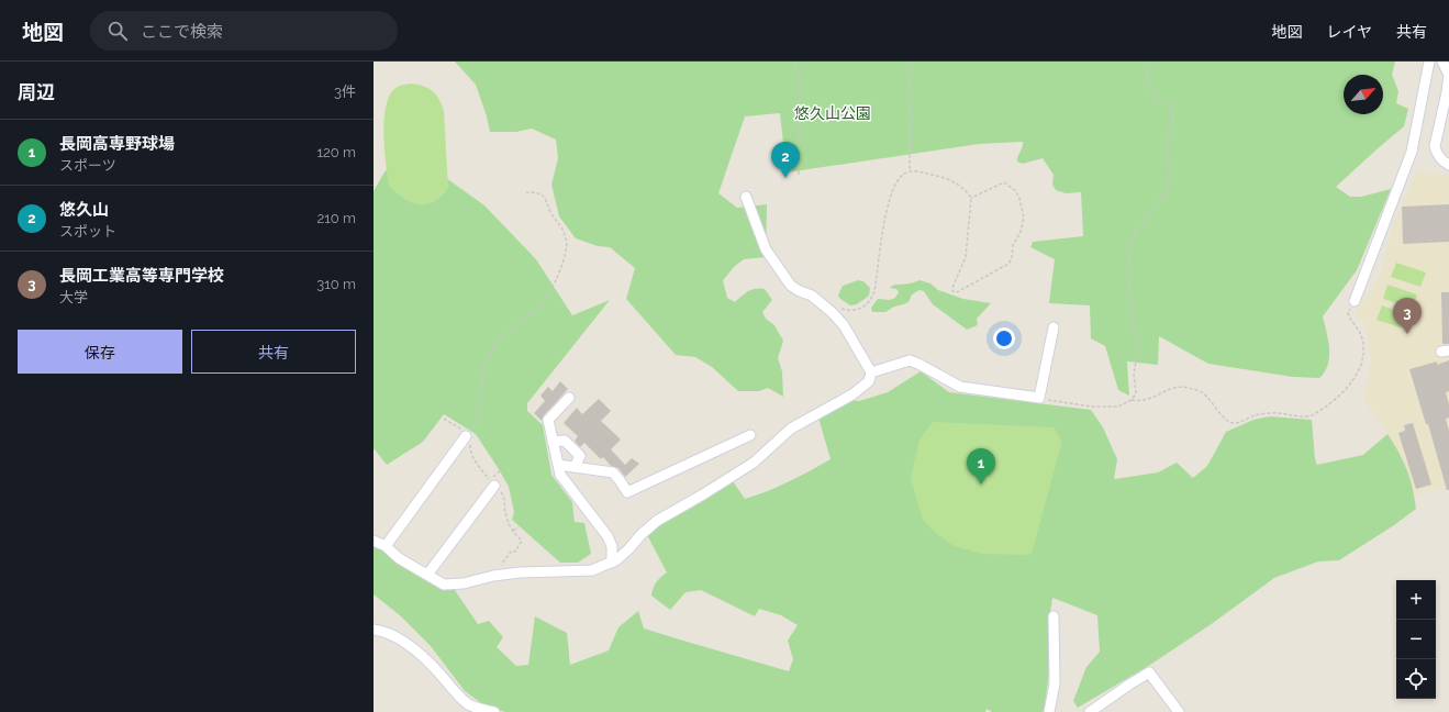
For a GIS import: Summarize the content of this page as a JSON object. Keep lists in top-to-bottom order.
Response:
{
  "parks": ["悠久山公園"],
  "north": "top right",
  "page": {
    "header": "地図",
    "search": "ここで検索",
    "nav": ["地図", "レイヤ", "共有"],
    "heading": ["周辺", "3件"],
    "list": [
      {
        "mark": "1",
        "name": "長岡高専野球場",
        "note": "スポーツ",
        "value": "120 m"
      },
      {
        "mark": "2",
        "name": "悠久山",
        "note": "スポット",
        "value": "210 m"
      },
      {
        "mark": "3",
        "name": "長岡工業高等専門学校",
        "note": "大学",
        "value": "310 m"
      }
    ],
    "pins": ["2", "3", "1"],
    "buttons": ["保存", "共有"],
    "map_buttons": ["+", "−"]
  }
}
